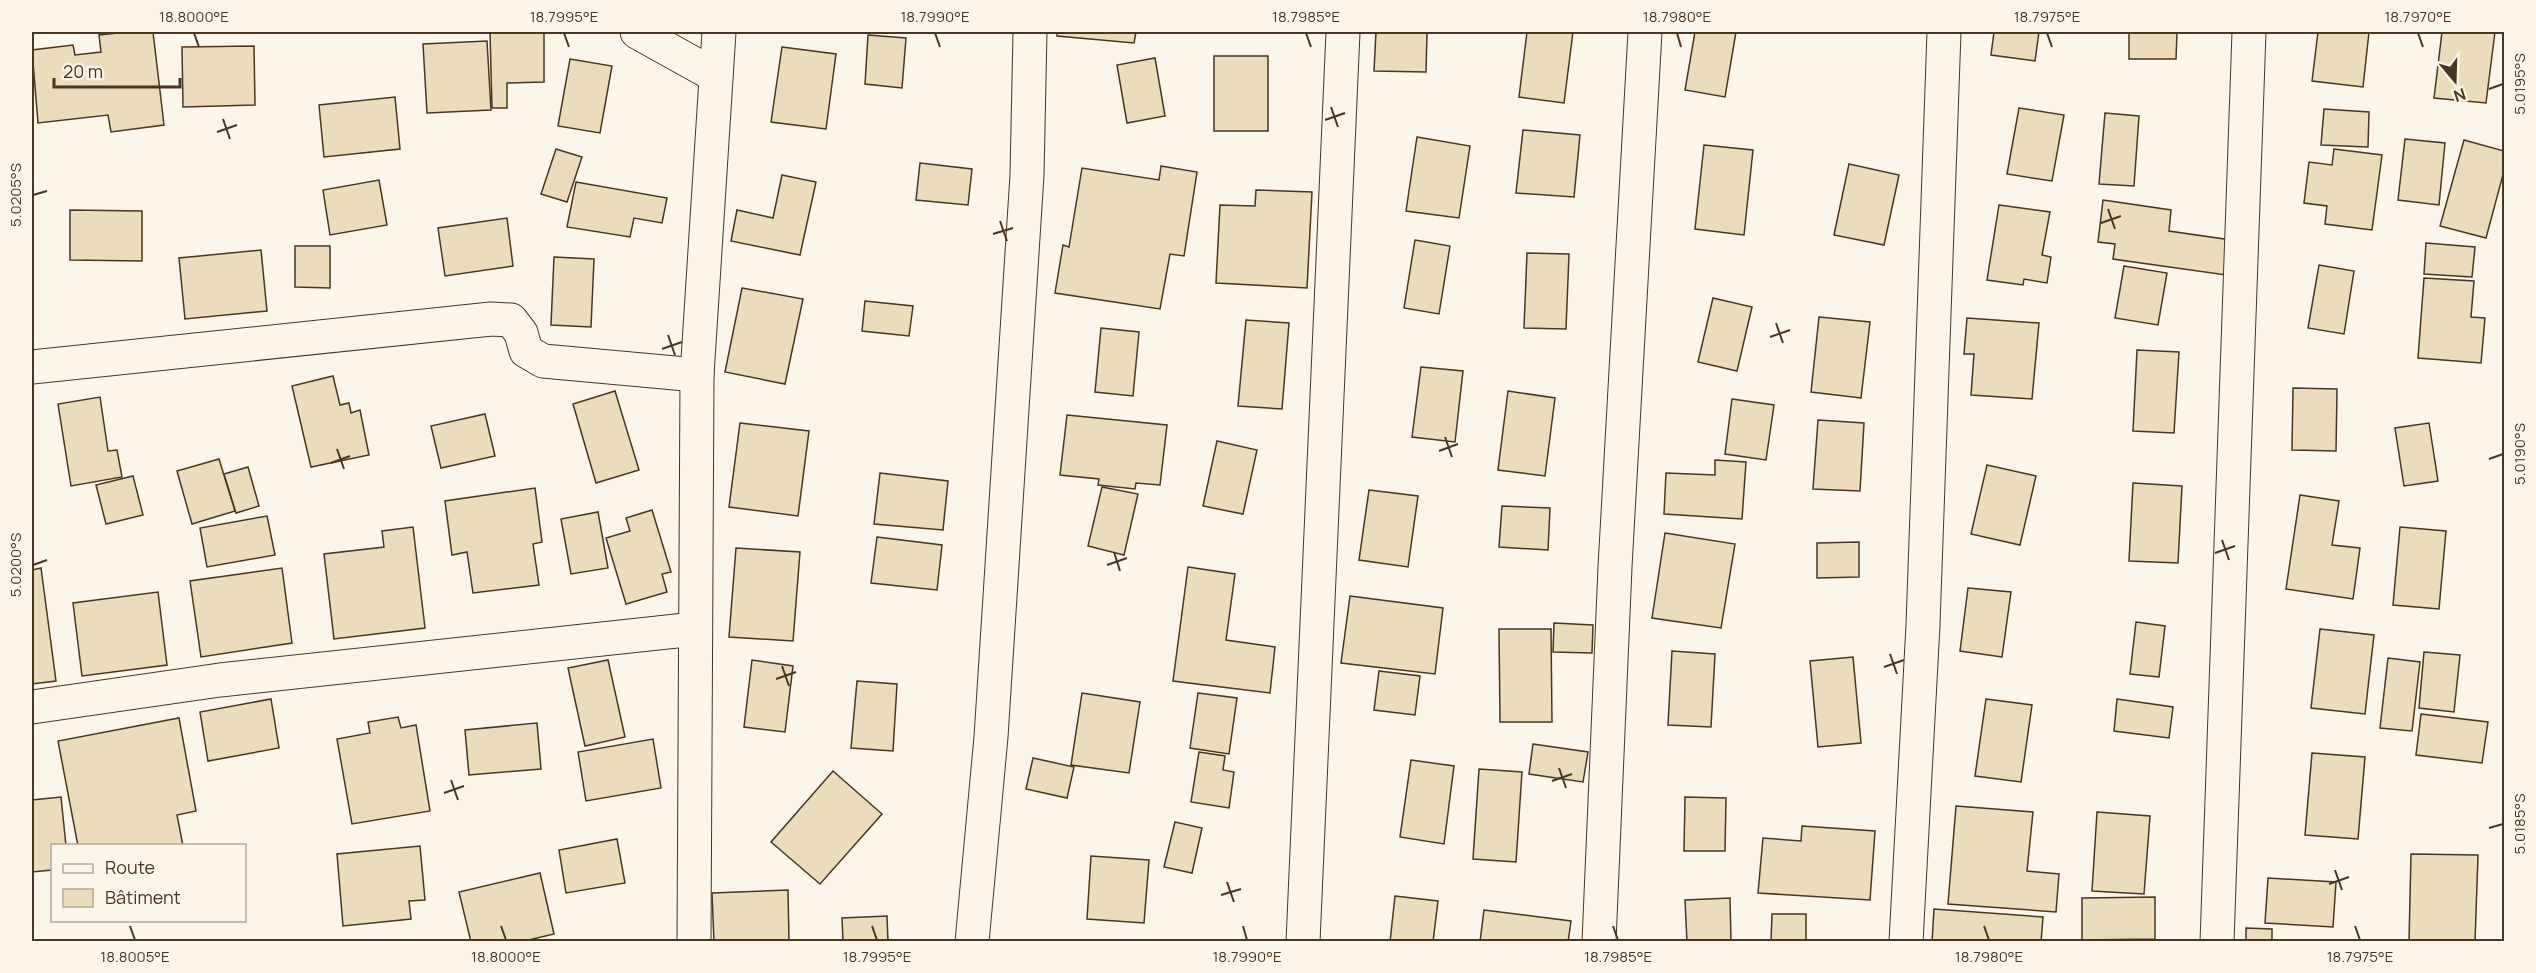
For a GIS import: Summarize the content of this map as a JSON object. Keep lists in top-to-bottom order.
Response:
{
  "legend": ["Route", "Bâtiment"],
  "scale_bar": "20 m",
  "north": "bottom",
  "coordinates": [
    "18.8000°E",
    "18.7995°E",
    "18.7990°E",
    "18.7985°E",
    "18.7980°E",
    "18.7975°E",
    "18.7970°E",
    "5.0195°S",
    "5.0205°S",
    "5.0190°S",
    "5.0200°S",
    "5.0185°S",
    "18.8005°E"
  ]
}
